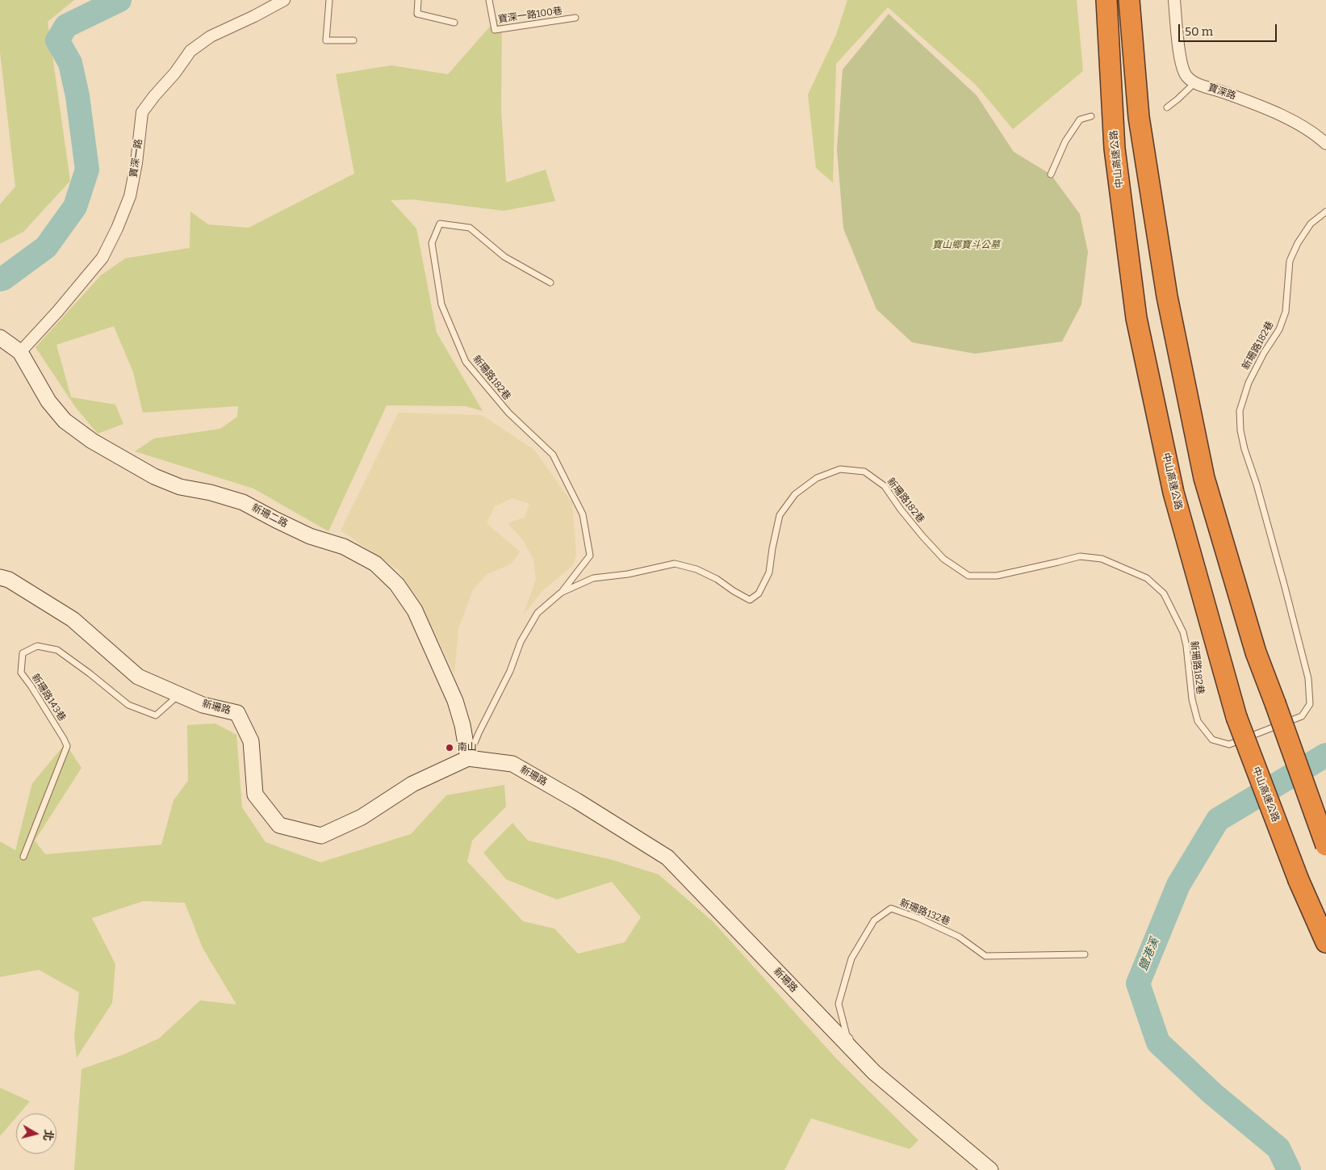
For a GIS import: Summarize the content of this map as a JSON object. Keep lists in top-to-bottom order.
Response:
{
  "streets": {
    "highway": ["中山高速公路"],
    "street": [
      "寶深路",
      "寶深一路",
      "新珊二路",
      "新珊路"
    ],
    "lane": [
      "寶深一路100巷",
      "新珊路182巷",
      "新珊路143巷",
      "新珊路132巷"
    ]
  },
  "crossings": [
    ["寶深一路", "新珊二路"],
    ["新珊路182巷", "新珊二路"],
    ["新珊路182巷", "新珊路"],
    ["新珊二路", "新珊路"],
    ["新珊路143巷", "新珊路"],
    ["新珊路", "新珊路132巷"]
  ],
  "water": ["鹽港溪"],
  "parks": ["寶山鄉寶斗公墓"],
  "places": ["南山"],
  "scale_bar": "50 m",
  "north": "right"
}
